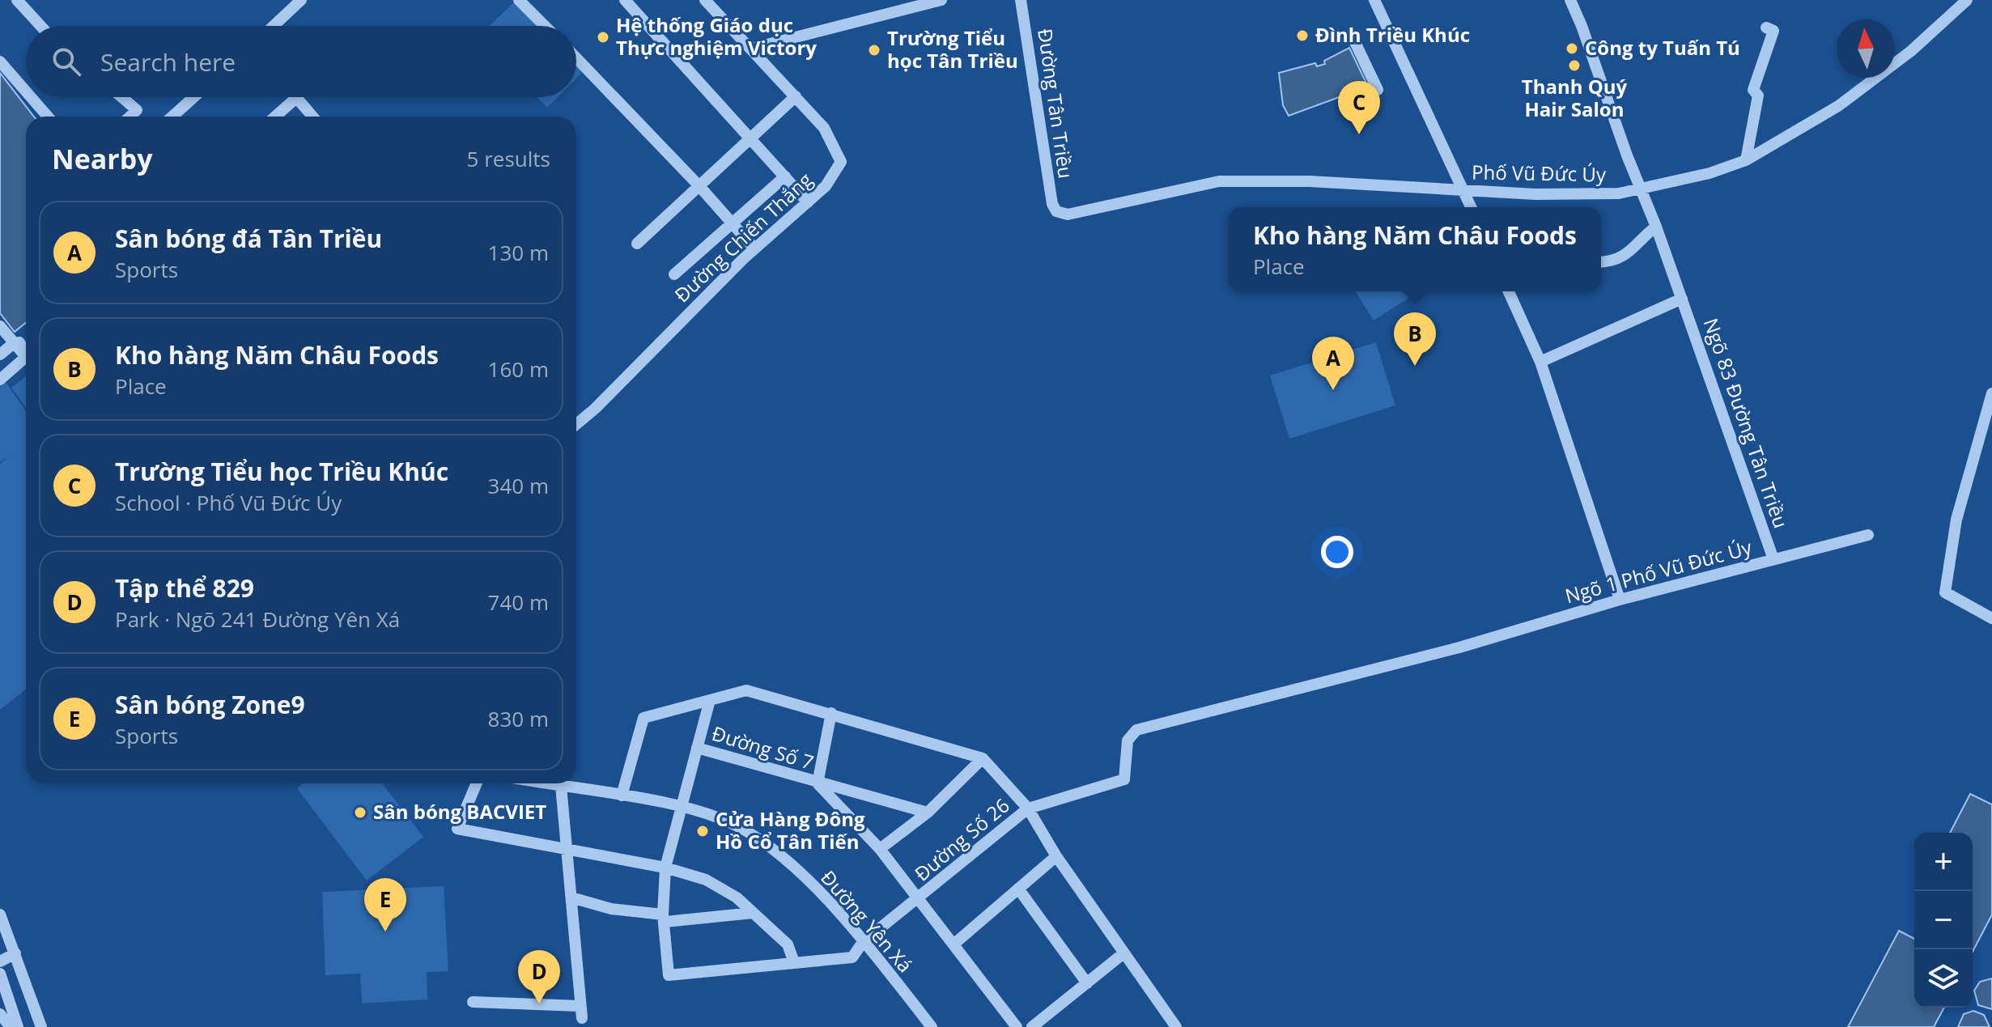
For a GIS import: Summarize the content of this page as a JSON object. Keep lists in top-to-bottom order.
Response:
{
  "streets": {
    "street": [
      "Đường Tân Triều",
      "Phố Vũ Đức Úy",
      "Đường Chiến Thắng",
      "Ngõ 83 Đường Tân Triều",
      "Ngõ 1 Phố Vũ Đức Úy",
      "Đường Số 7",
      "Đường Số 26",
      "Đường Yên Xá"
    ]
  },
  "crossings": [
    ["Đường Tân Triều", "Phố Vũ Đức Úy"],
    ["Phố Vũ Đức Úy", "Ngõ 83 Đường Tân Triều"],
    ["Ngõ 83 Đường Tân Triều", "Ngõ 1 Phố Vũ Đức Úy"],
    ["Ngõ 1 Phố Vũ Đức Úy", "Đường Số 26"],
    ["Đường Số 26", "Đường Yên Xá"]
  ],
  "places": [
    "Đình Triều Khúc",
    "Hệ thống Giáo dục Thực nghiệm Victory",
    "Công ty Tuấn Tú",
    "Trường Tiểu học Tân Triều",
    "Thanh Quý Hair Salon",
    "Sân bóng BACVIET",
    "Cửa Hàng Đông Hồ Cổ Tân Tiến"
  ],
  "north": "top",
  "page": {
    "search": "Search here",
    "pins": [
      "C",
      "B",
      "A",
      "E",
      "D"
    ],
    "heading": ["Nearby", "5 results"],
    "list": [
      {
        "mark": "A",
        "name": "Sân bóng đá Tân Triều",
        "note": "Sports",
        "value": "130 m"
      },
      {
        "mark": "B",
        "name": "Kho hàng Năm Châu Foods",
        "note": "Place",
        "value": "160 m"
      },
      {
        "mark": "C",
        "name": "Trường Tiểu học Triều Khúc",
        "note": "School · Phố Vũ Đức Úy",
        "value": "340 m"
      },
      {
        "mark": "D",
        "name": "Tập thể 829",
        "note": "Park · Ngõ 241 Đường Yên Xá",
        "value": "740 m"
      },
      {
        "mark": "E",
        "name": "Sân bóng Zone9",
        "note": "Sports",
        "value": "830 m"
      }
    ],
    "popup": ["Kho hàng Năm Châu Foods", "Place"],
    "map_buttons": ["+", "−"]
  }
}
